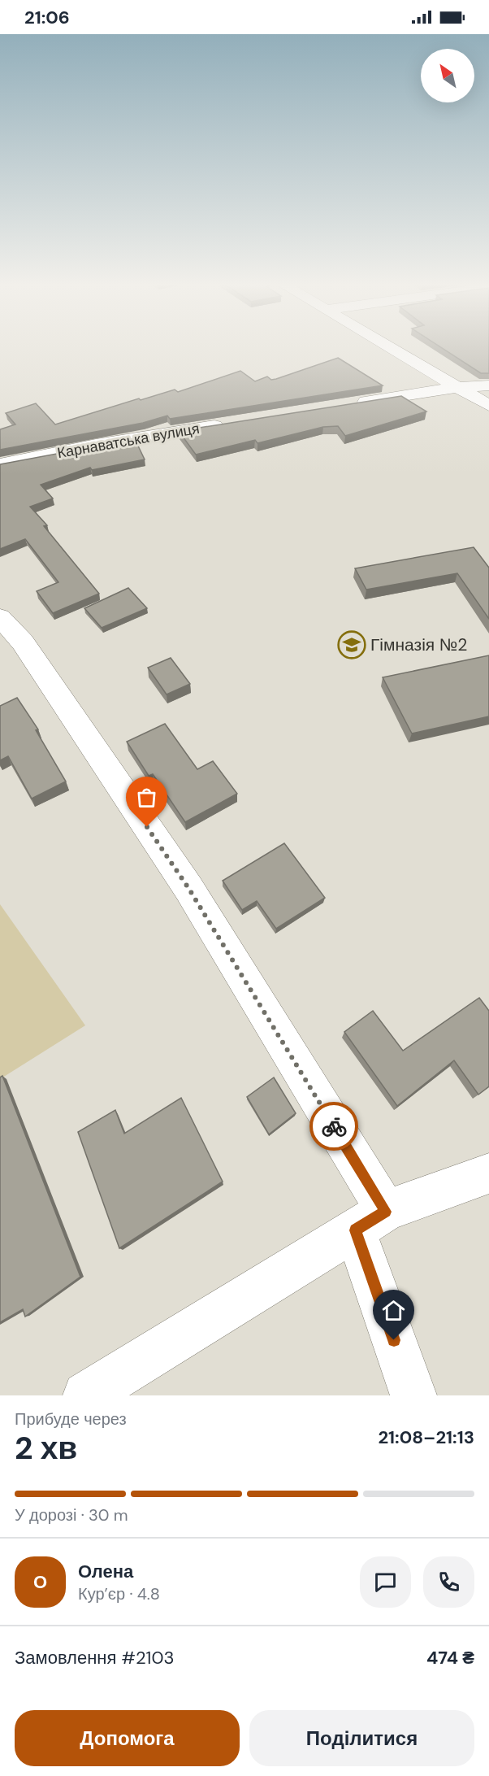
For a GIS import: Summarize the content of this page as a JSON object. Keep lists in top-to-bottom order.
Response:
{
  "streets": {
    "street": ["Карнаватська вулиця"]
  },
  "places": {
    "school or university": ["Гімназія №2"]
  },
  "north": "top left",
  "page": {
    "status": "21:06",
    "heading": ["2 хв", "Прибуде через", "21:08–21:13"],
    "panel": [
      "Олена",
      "Кур’єр · 4.8",
      "Замовлення #2103",
      "474 ₴"
    ],
    "bar": "У дорозі · 30 m",
    "round": "О",
    "buttons": ["Допомога", "Поділитися"]
  }
}
